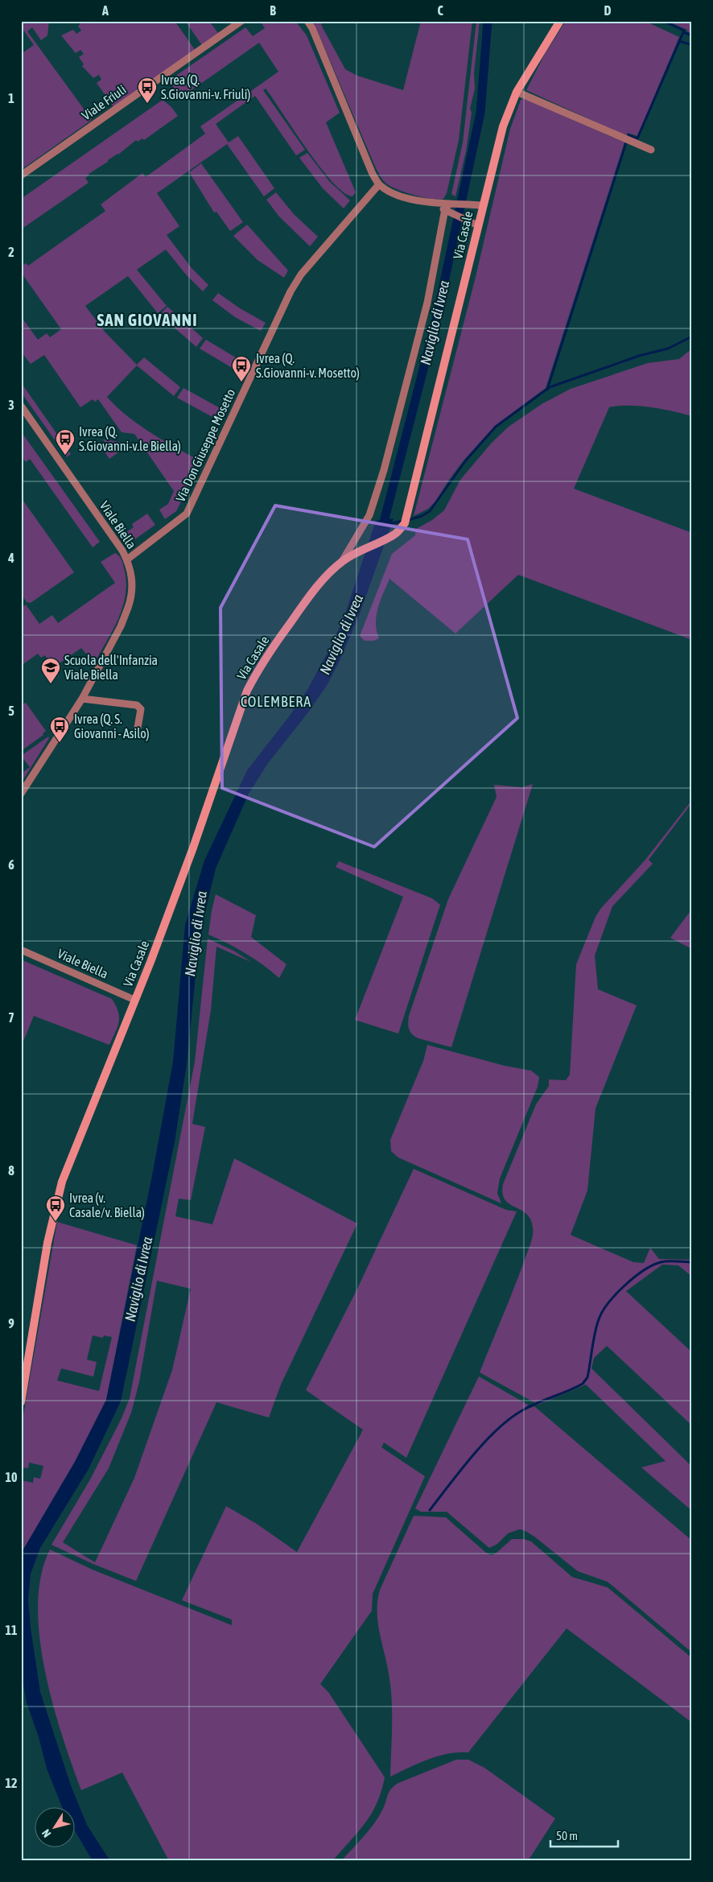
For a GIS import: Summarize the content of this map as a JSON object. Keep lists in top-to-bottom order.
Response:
{
  "streets": {
    "main road": ["Via Casale"],
    "street": ["Viale Friuli", "Via Don Giuseppe Mosetto", "Viale Biella"]
  },
  "crossings": [
    ["Via Casale", "Viale Biella"],
    ["Via Don Giuseppe Mosetto", "Viale Biella"]
  ],
  "districts": ["SAN GIOVANNI", "COLEMBERA"],
  "water": ["Naviglio di Ivrea"],
  "places": {
    "bus stop": [
      "Ivrea (Q. S.Giovanni-v. Friuli)",
      "Ivrea (Q. S.Giovanni-v. Mosetto)",
      "Ivrea (Q. S.Giovanni-v.le Biella)",
      "Ivrea (Q. S. Giovanni - Asilo)",
      "Ivrea (v. Casale/v. Biella)"
    ],
    "school or university": ["Scuola dell'Infanzia Viale Biella"]
  },
  "scale_bar": "50 m",
  "north": "bottom left",
  "grid": {
    "columns": [
      "A",
      "B",
      "C",
      "D"
    ],
    "rows": [
      "1",
      "2",
      "3",
      "4",
      "5",
      "6",
      "7",
      "8",
      "9",
      "10",
      "11",
      "12"
    ]
  }
}
